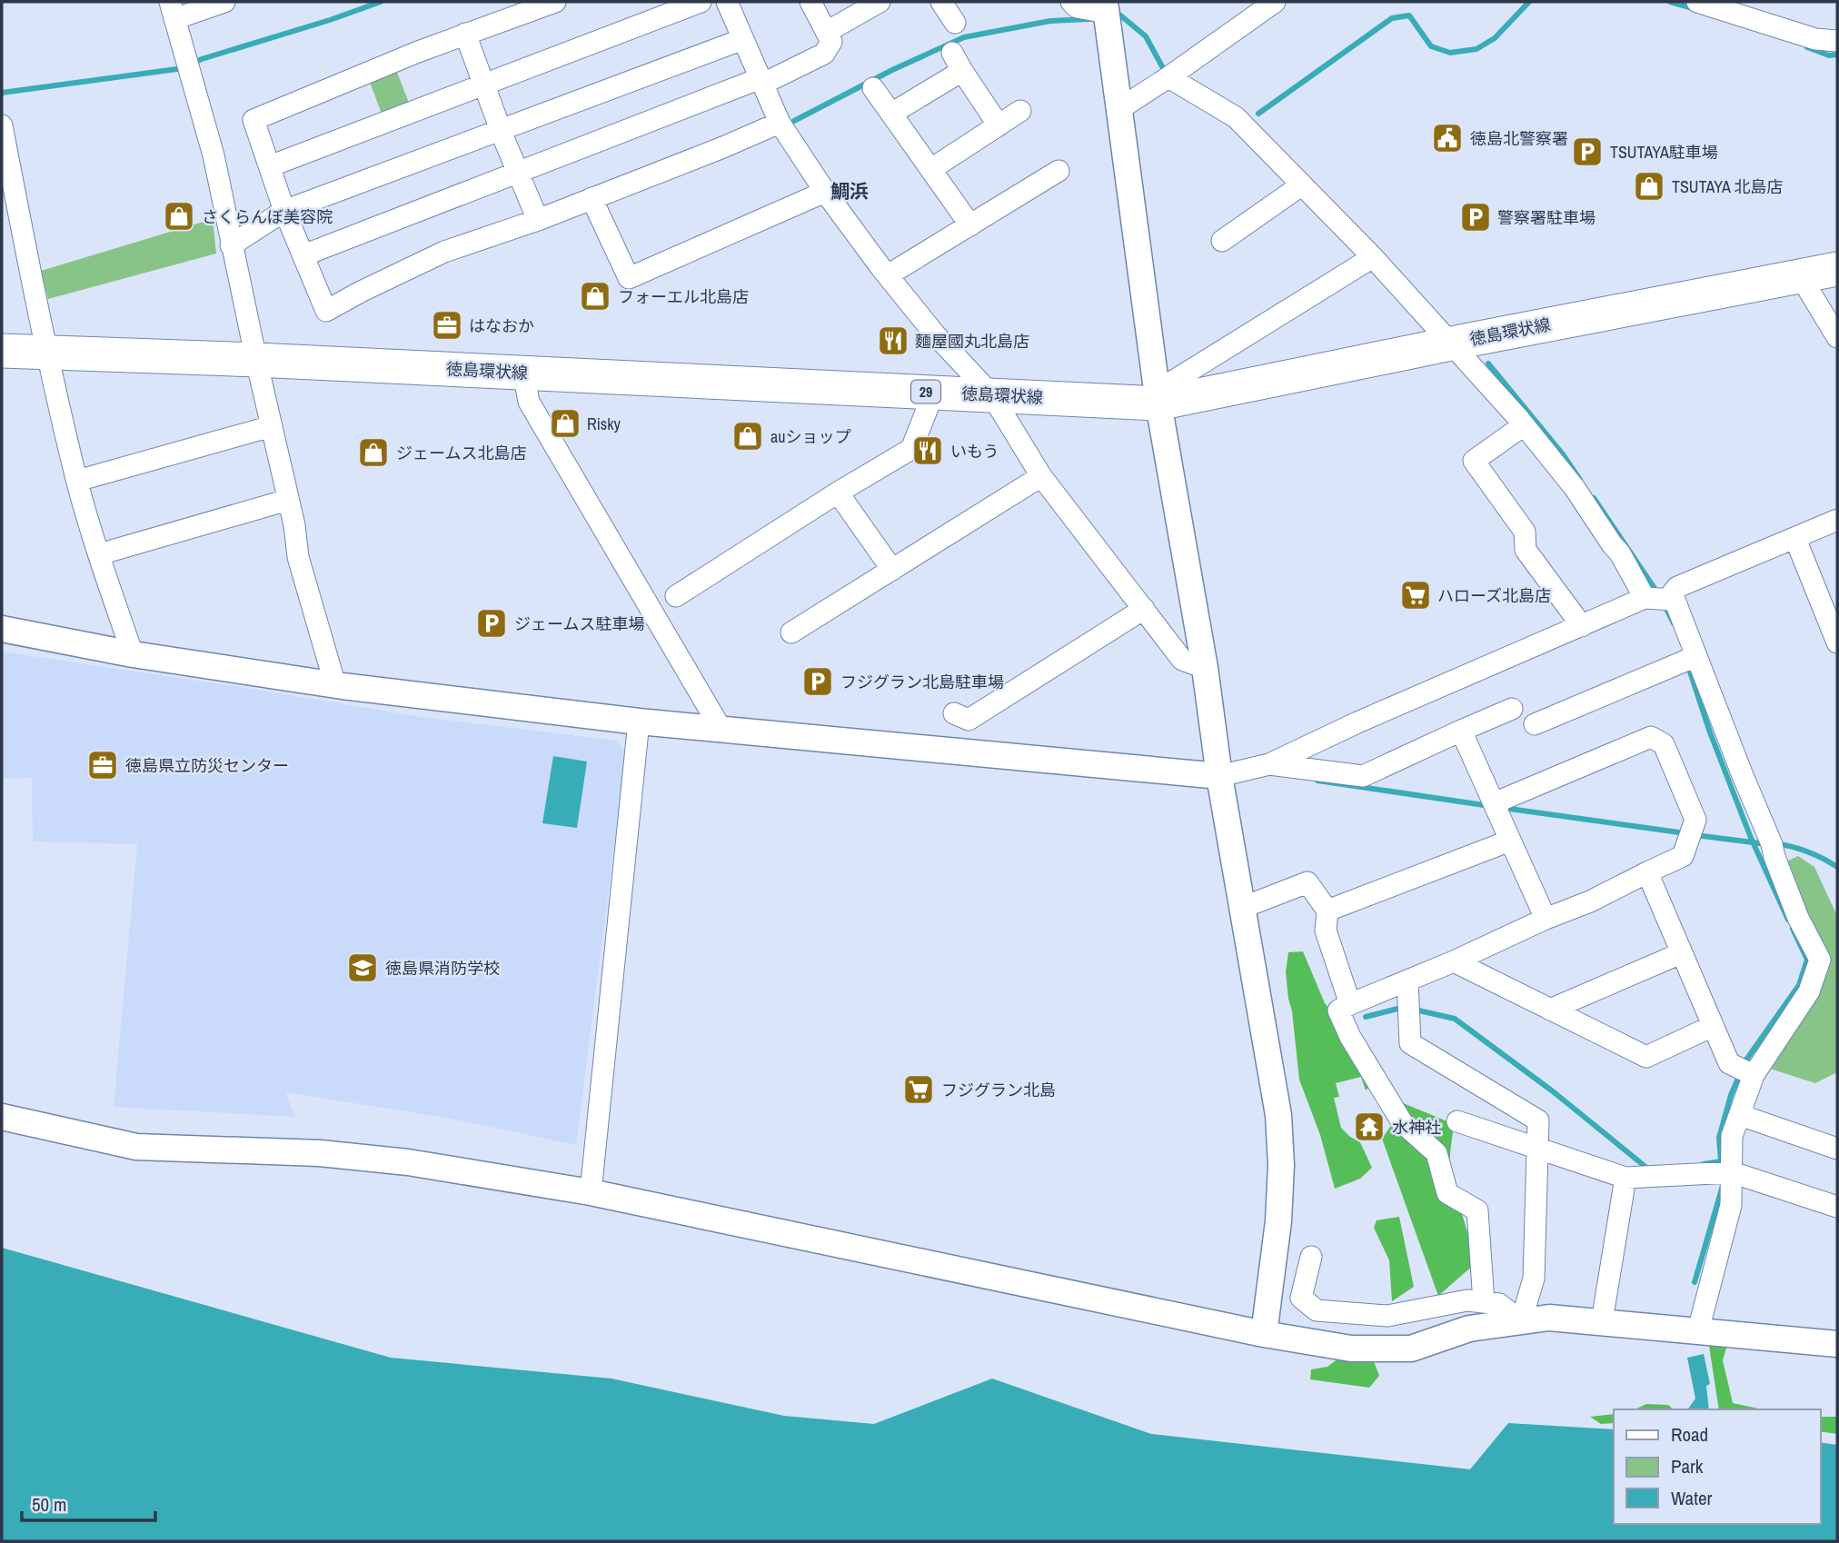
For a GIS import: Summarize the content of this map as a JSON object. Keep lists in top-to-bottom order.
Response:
{
  "streets": {
    "main road": ["徳島環状線", "29"]
  },
  "districts": ["鯛浜"],
  "places": {
    "public building": ["徳島北警察署"],
    "parking": [
      "TSUTAYA駐車場",
      "警察署駐車場",
      "ジェームス駐車場",
      "フジグラン北島駐車場"
    ],
    "shop": [
      "TSUTAYA 北島店",
      "さくらんぼ美容院",
      "フォーエル北島店",
      "Risky",
      "auショップ",
      "ジェームス北島店"
    ],
    "office": ["はなおか", "徳島県立防災センター"],
    "restaurant": ["麵屋國丸北島店", "いもう"],
    "supermarket": ["ハローズ北島店", "フジグラン北島"],
    "school or university": ["徳島県消防学校"],
    "temple": ["水神社"]
  },
  "legend": ["Road", "Park", "Water"],
  "scale_bar": "50 m"
}
